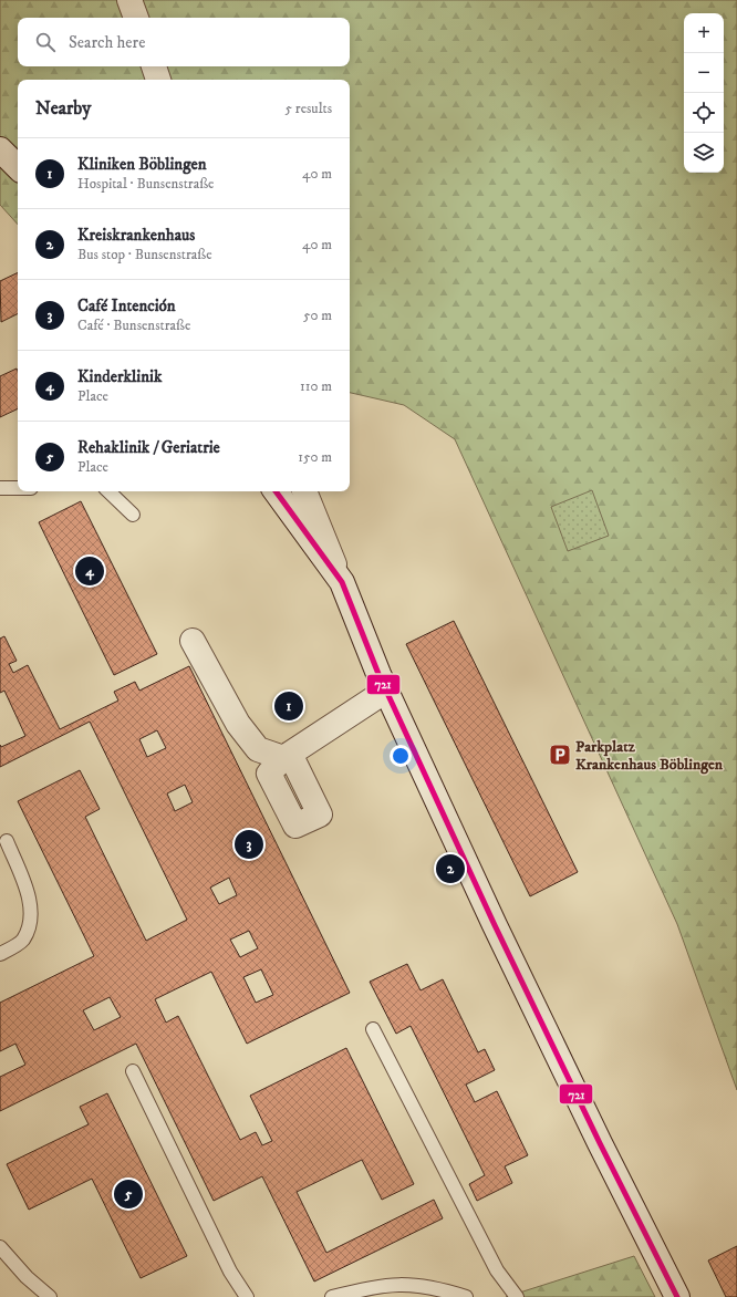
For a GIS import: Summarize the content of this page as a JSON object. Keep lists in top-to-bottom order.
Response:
{
  "places": {
    "parking": ["Parkplatz Krankenhaus Böblingen"]
  },
  "lines": ["transit line 721"],
  "page": {
    "map_buttons": ["+", "−"],
    "search": "Search here",
    "heading": ["Nearby", "5 results"],
    "list": [
      {
        "mark": "1",
        "name": "Kliniken Böblingen",
        "note": "Hospital · Bunsenstraße",
        "value": "40 m"
      },
      {
        "mark": "2",
        "name": "Kreiskrankenhaus",
        "note": "Bus stop · Bunsenstraße",
        "value": "40 m"
      },
      {
        "mark": "3",
        "name": "Café Intención",
        "note": "Café · Bunsenstraße",
        "value": "50 m"
      },
      {
        "mark": "4",
        "name": "Kinderklinik",
        "note": "Place",
        "value": "110 m"
      },
      {
        "mark": "5",
        "name": "Rehaklinik / Geriatrie",
        "note": "Place",
        "value": "150 m"
      }
    ],
    "pins": [
      "4",
      "1",
      "3",
      "2",
      "5"
    ]
  }
}
